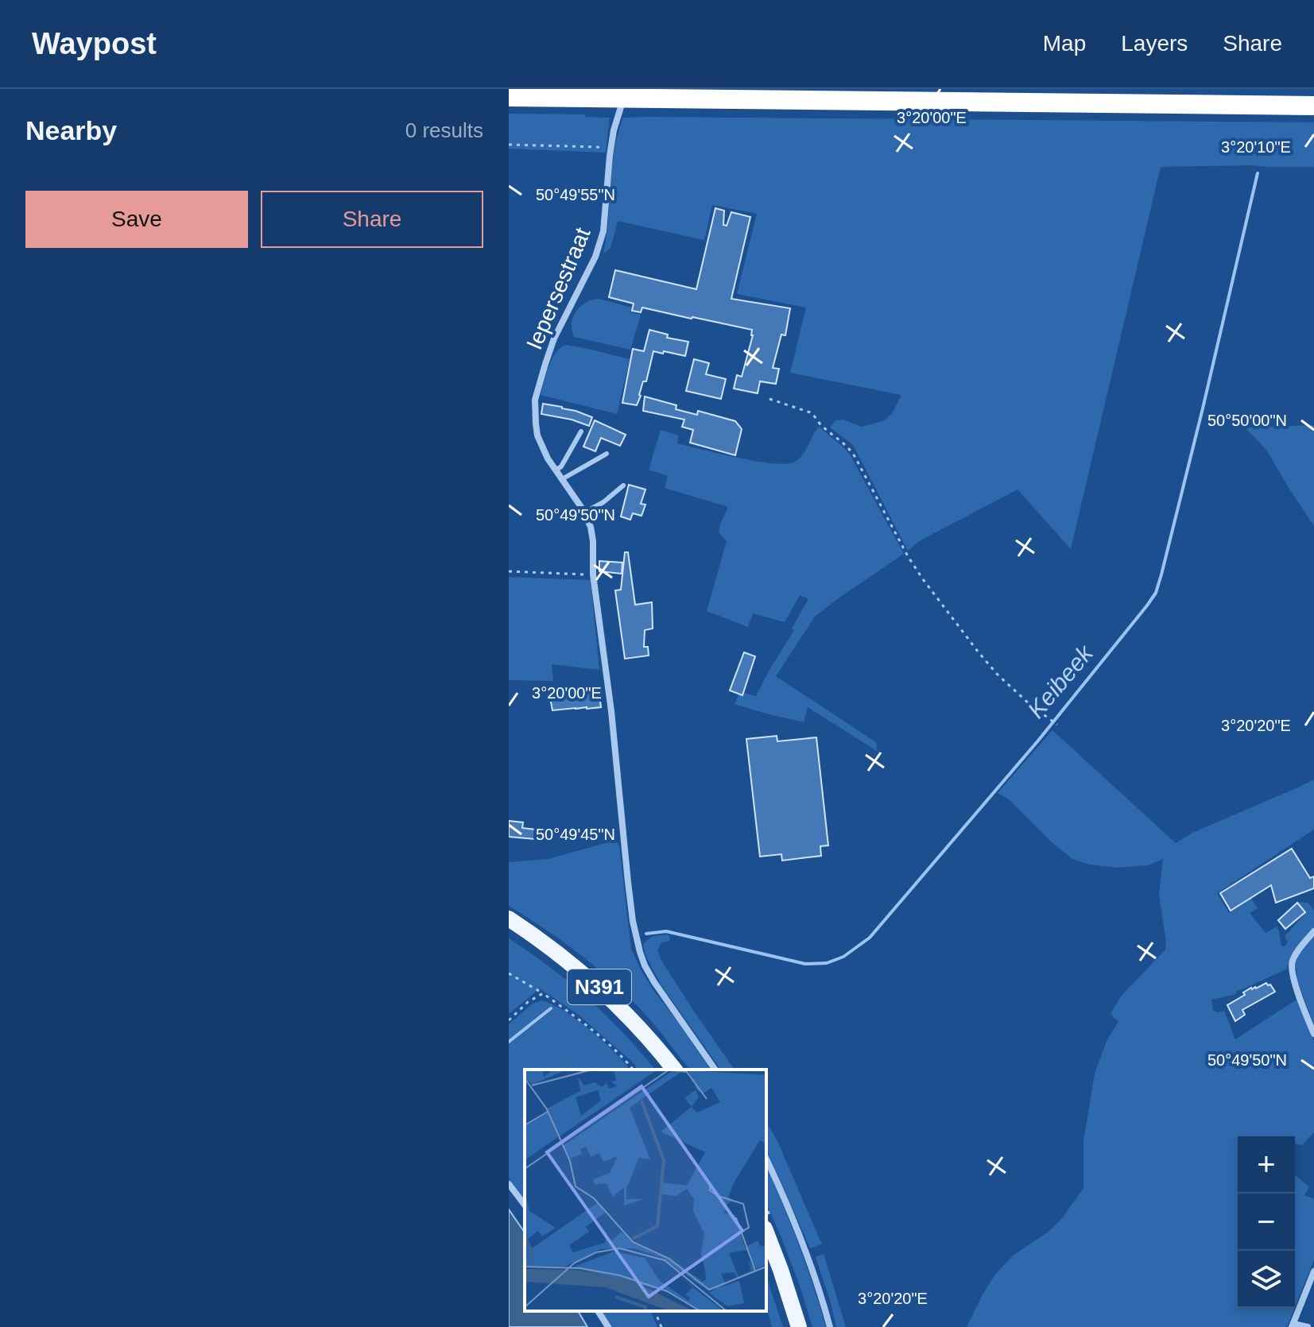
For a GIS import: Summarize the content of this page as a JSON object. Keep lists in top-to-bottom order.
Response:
{
  "streets": {
    "main road": ["N391"],
    "street": ["Iepersestraat"]
  },
  "water": ["Keibeek"],
  "page": {
    "header": "Waypost",
    "nav": ["Map", "Layers", "Share"],
    "heading": ["Nearby", "0 results"],
    "buttons": ["Save", "Share"],
    "map_buttons": ["+", "−"]
  },
  "coordinates": [
    "3°20'00\"E",
    "3°20'10\"E",
    "50°49'55\"N",
    "50°50'00\"N",
    "50°49'50\"N",
    "3°20'20\"E",
    "50°49'45\"N"
  ]
}
